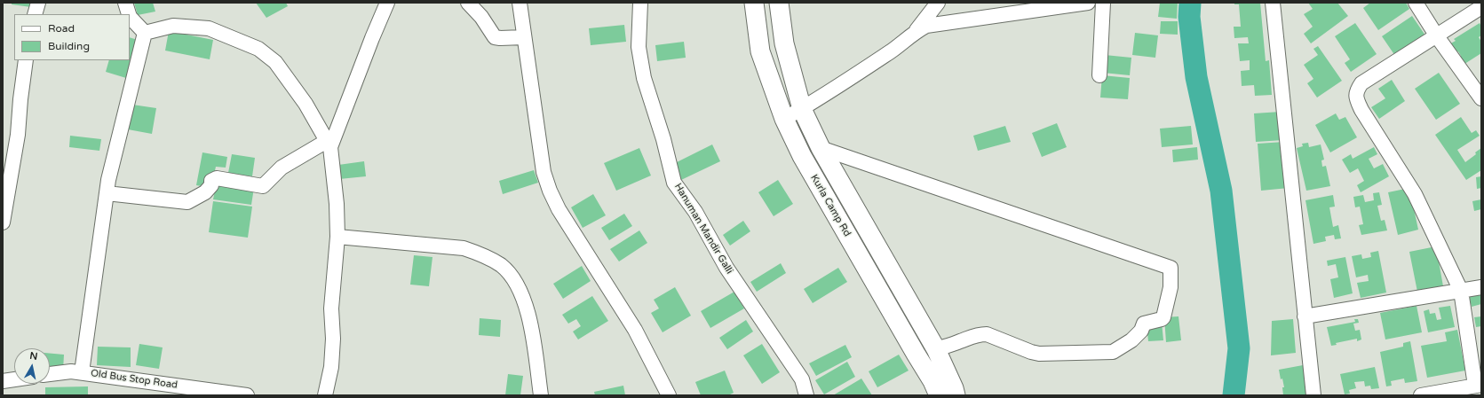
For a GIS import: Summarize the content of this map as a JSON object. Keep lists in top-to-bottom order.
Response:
{
  "streets": {
    "main road": ["Kurla Camp Rd"],
    "street": ["Hanuman Mandir Galli", "Old Bus Stop Road"]
  },
  "legend": ["Road", "Building"],
  "north": "top"
}
